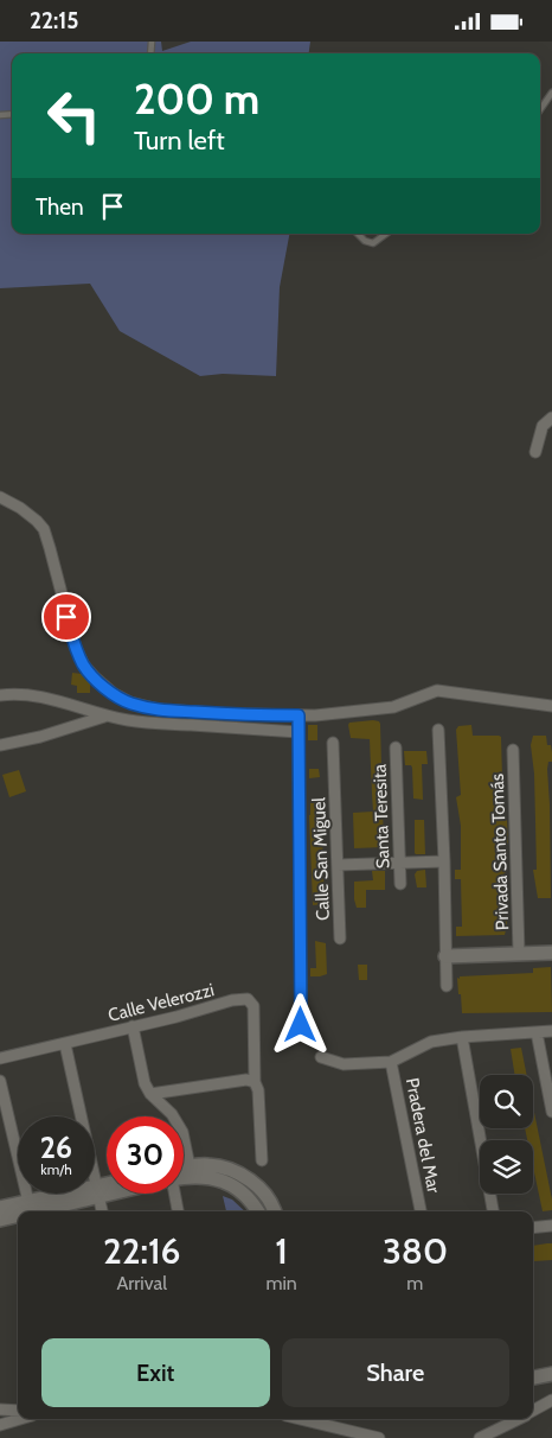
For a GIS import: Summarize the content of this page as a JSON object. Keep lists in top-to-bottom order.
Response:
{
  "streets": {
    "street": [
      "Santa Teresita",
      "Privada Santo Tomás",
      "Calle San Miguel",
      "Calle Velerozzi",
      "Pradera del Mar"
    ]
  },
  "page": {
    "status": "22:15",
    "turn": ["200 m", "Turn left"],
    "then": "Then",
    "speed": "26 km/h",
    "limit": "30",
    "eta": [
      "22:16",
      "Arrival",
      "1",
      "min",
      "380",
      "m"
    ],
    "buttons": ["Exit", "Share"]
  }
}
